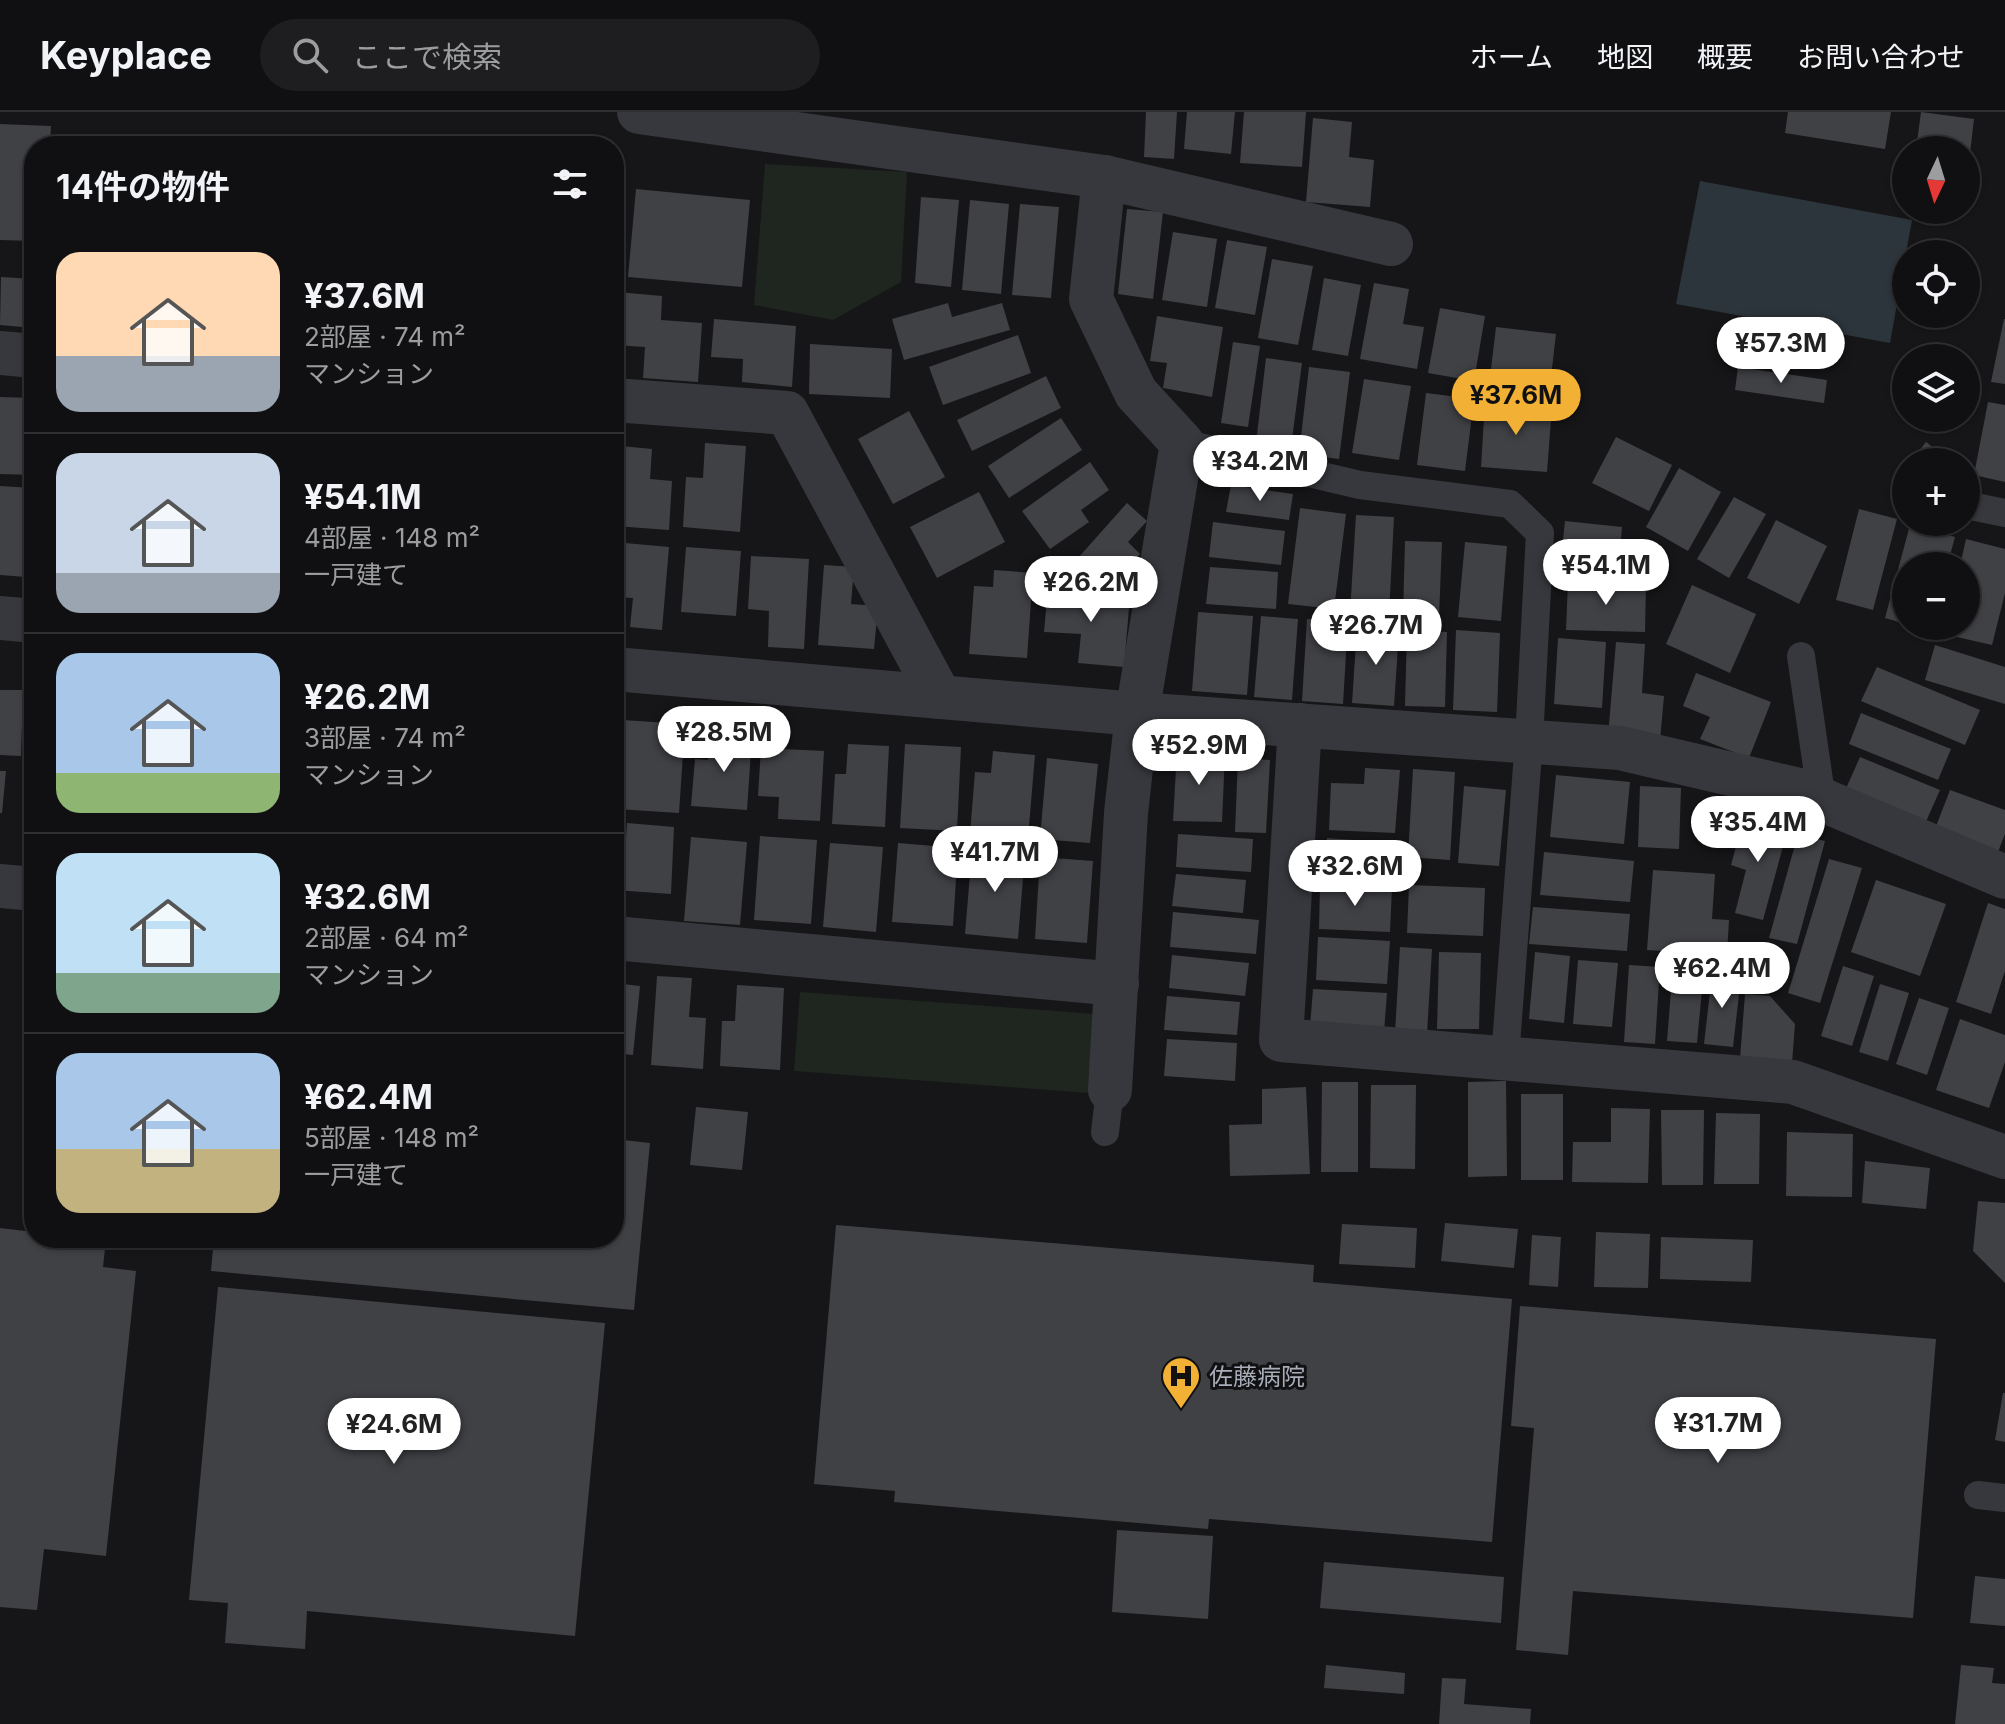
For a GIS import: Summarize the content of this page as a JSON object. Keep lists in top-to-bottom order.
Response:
{
  "places": {
    "hospital": ["佐藤病院"]
  },
  "north": "bottom",
  "page": {
    "header": "Keyplace",
    "search": "ここで検索",
    "nav": [
      "ホーム",
      "地図",
      "概要",
      "お問い合わせ"
    ],
    "map_buttons": ["+", "−"],
    "heading": "14件の物件",
    "list": [
      {
        "name": "¥37.6M",
        "note": "2部屋 · 74 m² · マンション"
      },
      {
        "name": "¥54.1M",
        "note": "4部屋 · 148 m² · 一戸建て"
      },
      {
        "name": "¥26.2M",
        "note": "3部屋 · 74 m² · マンション"
      },
      {
        "name": "¥32.6M",
        "note": "2部屋 · 64 m² · マンション"
      },
      {
        "name": "¥62.4M",
        "note": "5部屋 · 148 m² · 一戸建て"
      }
    ],
    "price": [
      "¥57.3M",
      "¥37.6M",
      "¥34.2M",
      "¥54.1M",
      "¥26.2M",
      "¥26.7M",
      "¥28.5M",
      "¥52.9M",
      "¥35.4M",
      "¥41.7M",
      "¥32.6M",
      "¥62.4M",
      "¥31.7M",
      "¥24.6M"
    ]
  }
}
